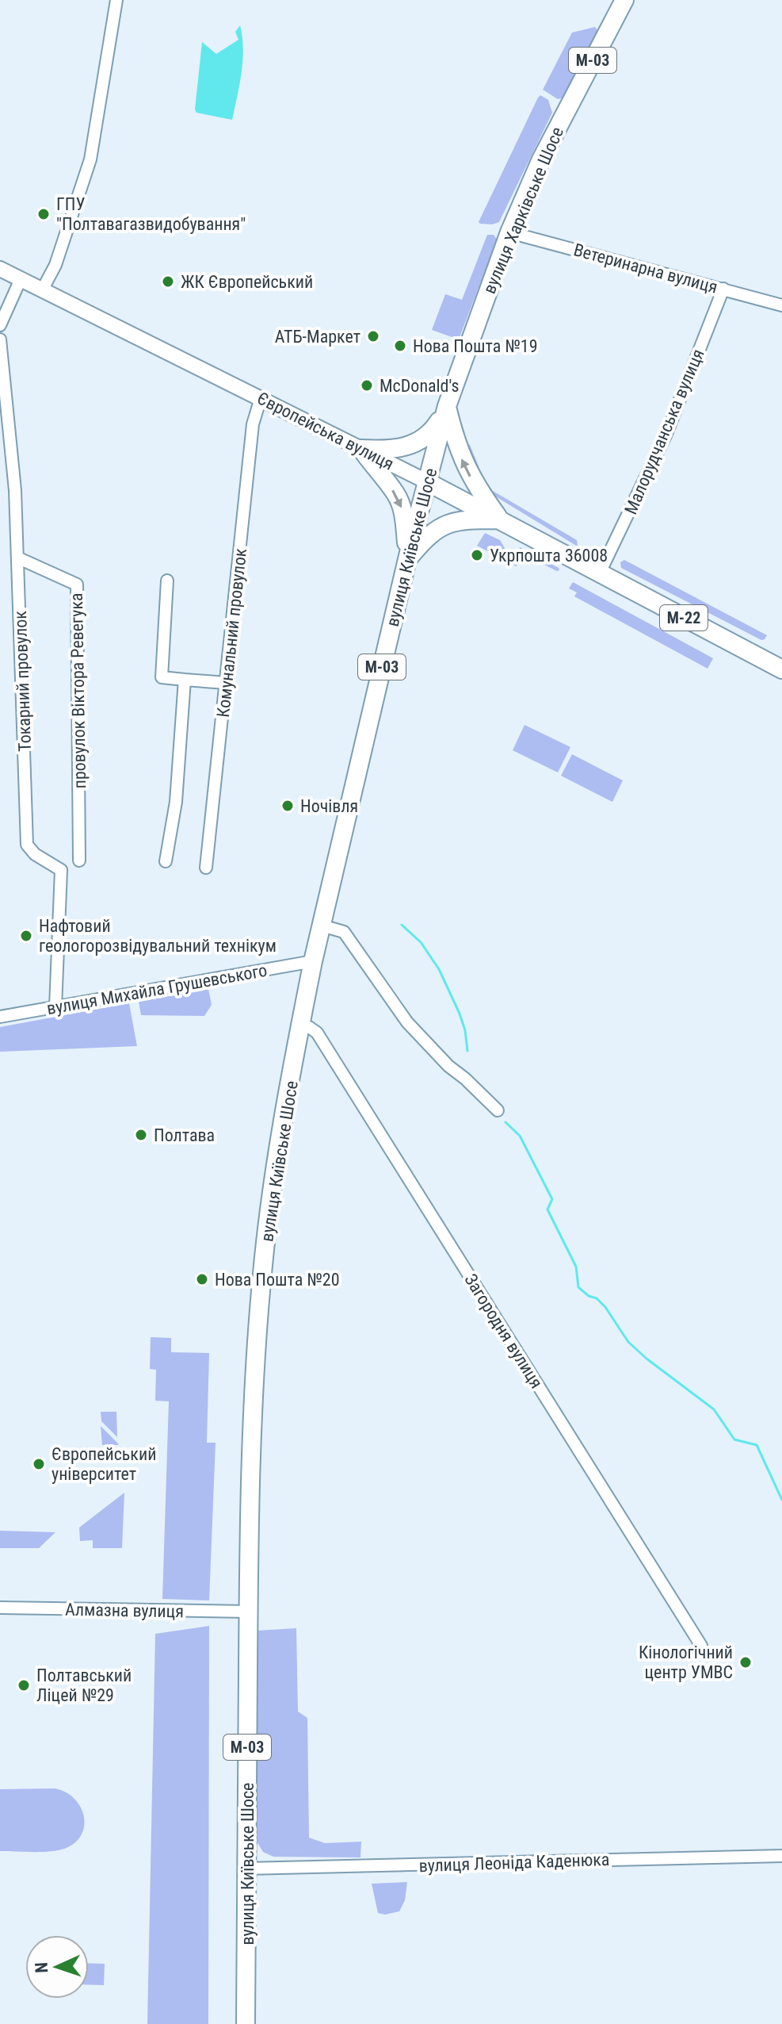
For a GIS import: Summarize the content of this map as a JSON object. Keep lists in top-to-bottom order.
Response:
{
  "streets": {
    "highway": [
      "М-03",
      "вулиця Харківське Шосе",
      "Європейська вулиця",
      "вулиця Київське Шосе",
      "М-22"
    ],
    "street": [
      "Ветеринарна вулиця",
      "Малорудчанська вулиця",
      "Комунальний провулок",
      "Токарний провулок",
      "провулок Віктора Ревегука",
      "вулиця Михайла Грушевського",
      "Загородня вулиця",
      "Алмазна вулиця",
      "вулиця Леоніда Каденюка"
    ]
  },
  "crossings": [
    ["вулиця Харківське Шосе", "Ветеринарна вулиця"],
    ["вулиця Харківське Шосе", "вулиця Київське Шосе"],
    ["Ветеринарна вулиця", "Малорудчанська вулиця"],
    ["Європейська вулиця", "Малорудчанська вулиця"],
    ["Європейська вулиця", "вулиця Київське Шосе"],
    ["Європейська вулиця", "Комунальний провулок"],
    ["вулиця Київське Шосе", "вулиця Михайла Грушевського"],
    ["вулиця Київське Шосе", "Загородня вулиця"],
    ["вулиця Київське Шосе", "Алмазна вулиця"],
    ["вулиця Київське Шосе", "вулиця Леоніда Каденюка"],
    ["Токарний провулок", "провулок Віктора Ревегука"],
    ["Токарний провулок", "вулиця Михайла Грушевського"]
  ],
  "places": [
    "ГПУ \"Полтавагазвидобування\"",
    "ЖК Європейський",
    "АТБ-Маркет",
    "Нова Пошта №19",
    "McDonald's",
    "Укрпошта 36008",
    "Ночівля",
    "Нафтовий геологорозвідувальний технікум",
    "Полтава",
    "Нова Пошта №20",
    "Європейський університет",
    "Кінологічний центр УМВС",
    "Полтавський Ліцей №29"
  ],
  "north": "left"
}
